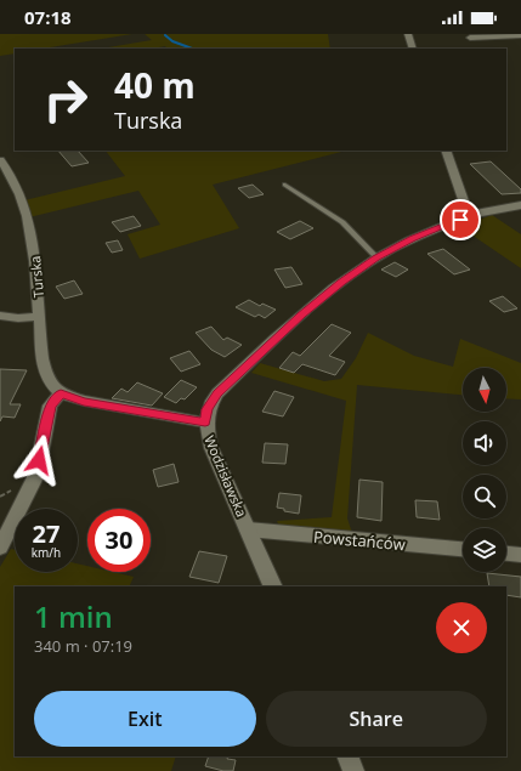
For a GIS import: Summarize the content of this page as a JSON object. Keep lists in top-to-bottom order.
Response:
{
  "streets": {
    "street": ["Turska", "Wodzisławska", "Powstańców"]
  },
  "crossings": [
    ["Wodzisławska", "Powstańców"]
  ],
  "north": "bottom",
  "page": {
    "status": "07:18",
    "turn": ["40 m", "Turska"],
    "speed": "27 km/h",
    "limit": "30",
    "heading": ["1 min", "340 m · 07:19"],
    "buttons": ["Exit", "Share"]
  }
}
